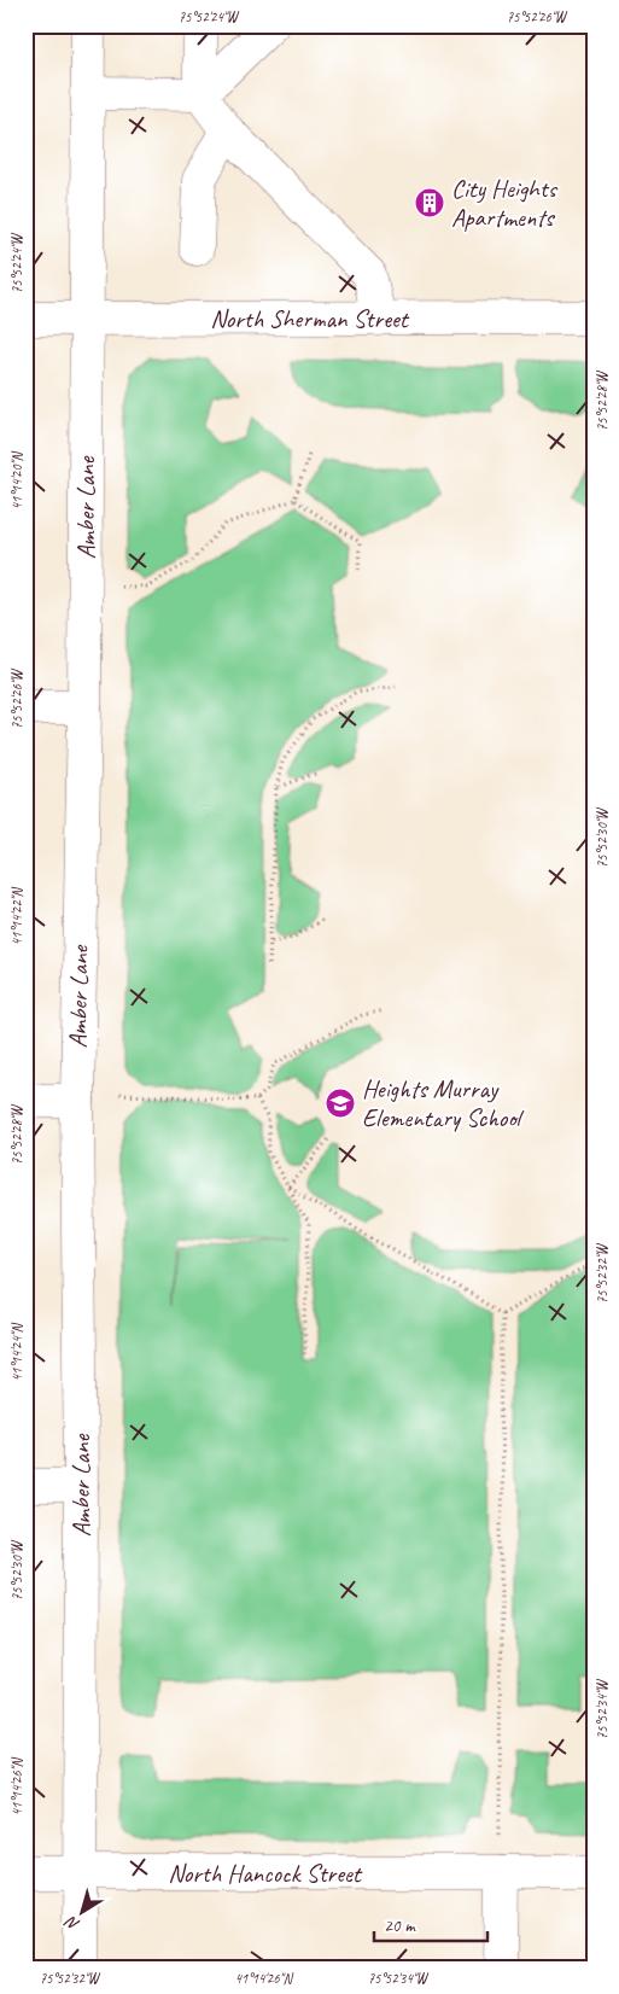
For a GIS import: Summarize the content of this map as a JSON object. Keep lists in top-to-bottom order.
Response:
{
  "streets": {
    "street": ["North Sherman Street", "Amber Lane", "North Hancock Street"]
  },
  "crossings": [
    ["North Sherman Street", "Amber Lane"],
    ["Amber Lane", "North Hancock Street"]
  ],
  "places": {
    "building": ["City Heights Apartments"],
    "school or university": ["Heights Murray Elementary School"]
  },
  "scale_bar": "20 m",
  "north": "bottom left",
  "coordinates": [
    "75°52'24\"W",
    "75°52'26\"W",
    "75°52'28\"W",
    "41°14'20\"N",
    "75°52'30\"W",
    "41°14'22\"N",
    "75°52'32\"W",
    "41°14'24\"N",
    "75°52'34\"W",
    "41°14'26\"N"
  ]
}
